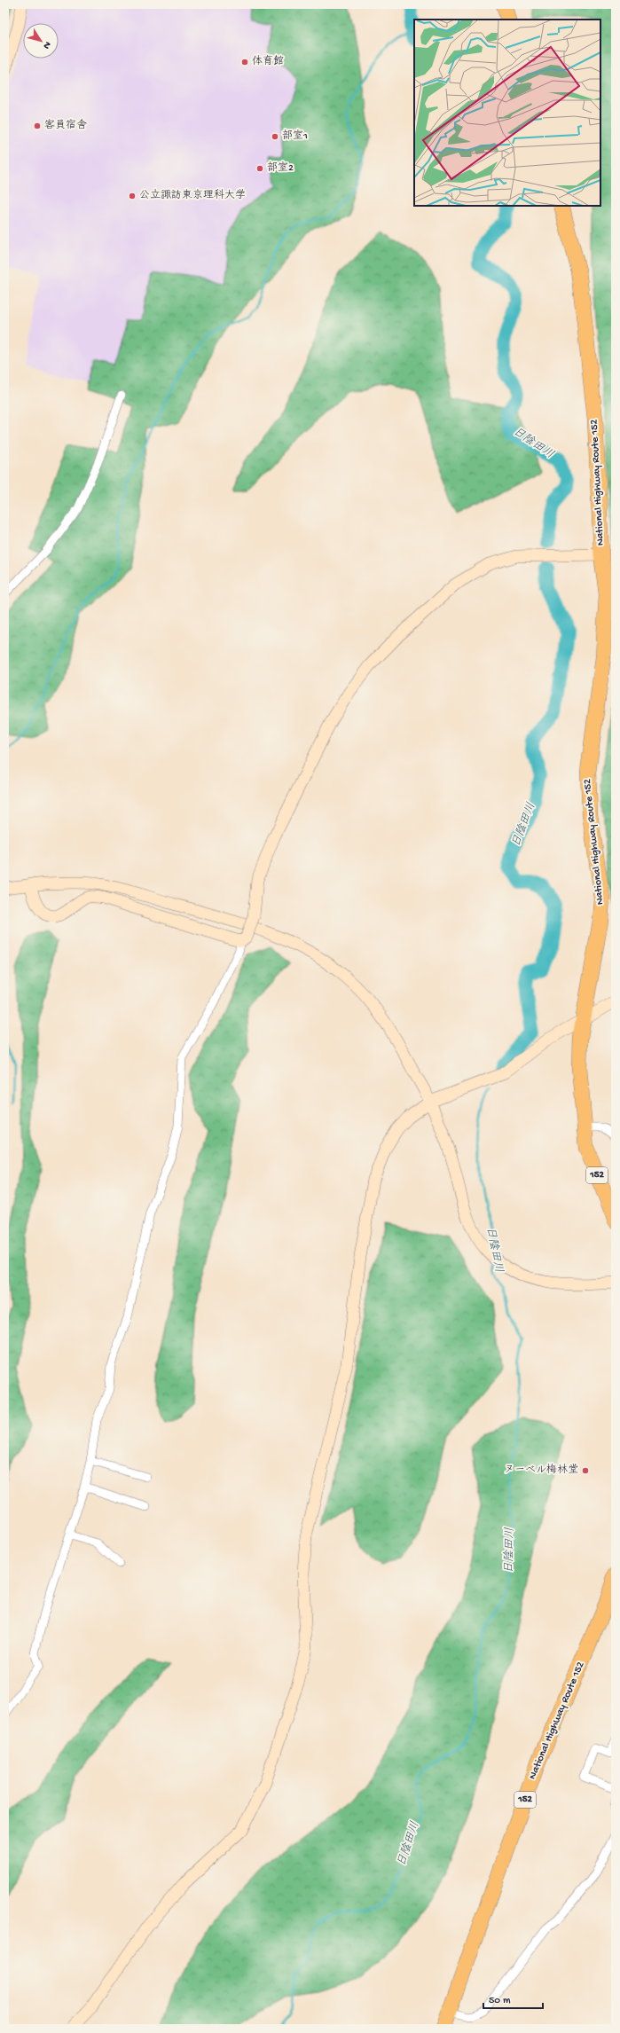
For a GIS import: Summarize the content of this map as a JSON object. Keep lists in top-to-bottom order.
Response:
{
  "streets": {
    "highway": ["National Highway Route 152", "152"]
  },
  "water": ["日陰田川"],
  "places": [
    "体育館",
    "客員宿舎",
    "部室1",
    "部室2",
    "公立諏訪東京理科大学",
    "ヌーベル梅林堂"
  ],
  "scale_bar": "50 m",
  "north": "bottom right"
}
